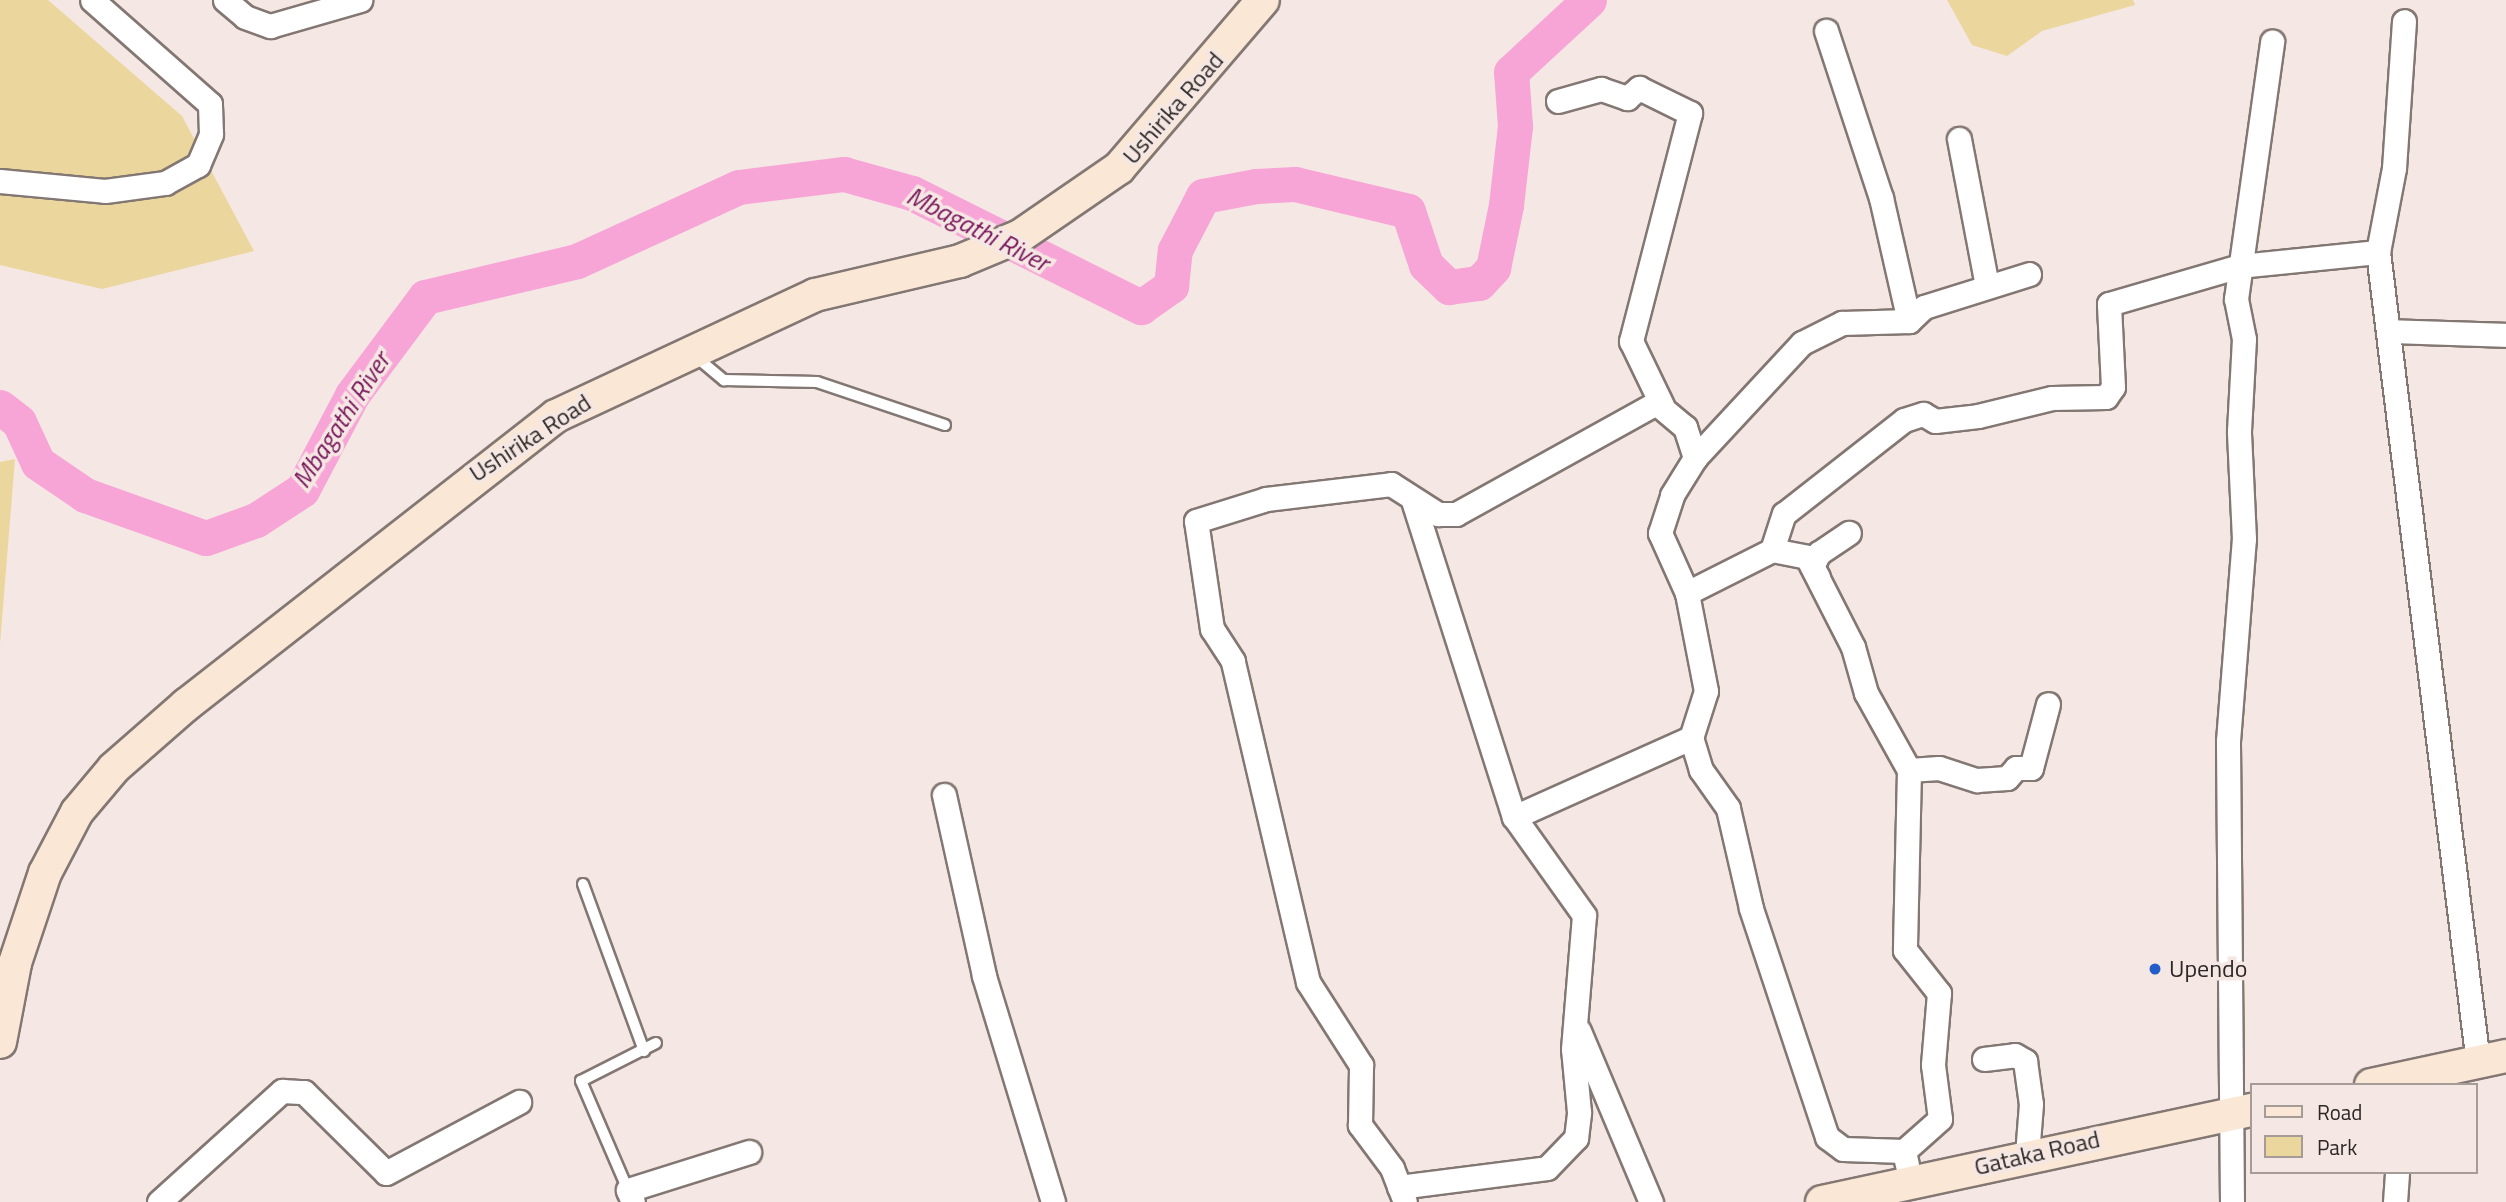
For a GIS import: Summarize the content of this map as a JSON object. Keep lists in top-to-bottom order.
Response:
{
  "streets": {
    "street": ["Ushirika Road", "Gataka Road"]
  },
  "water": ["Mbagathi River"],
  "places": ["Upendo"],
  "legend": ["Road", "Park"]
}
